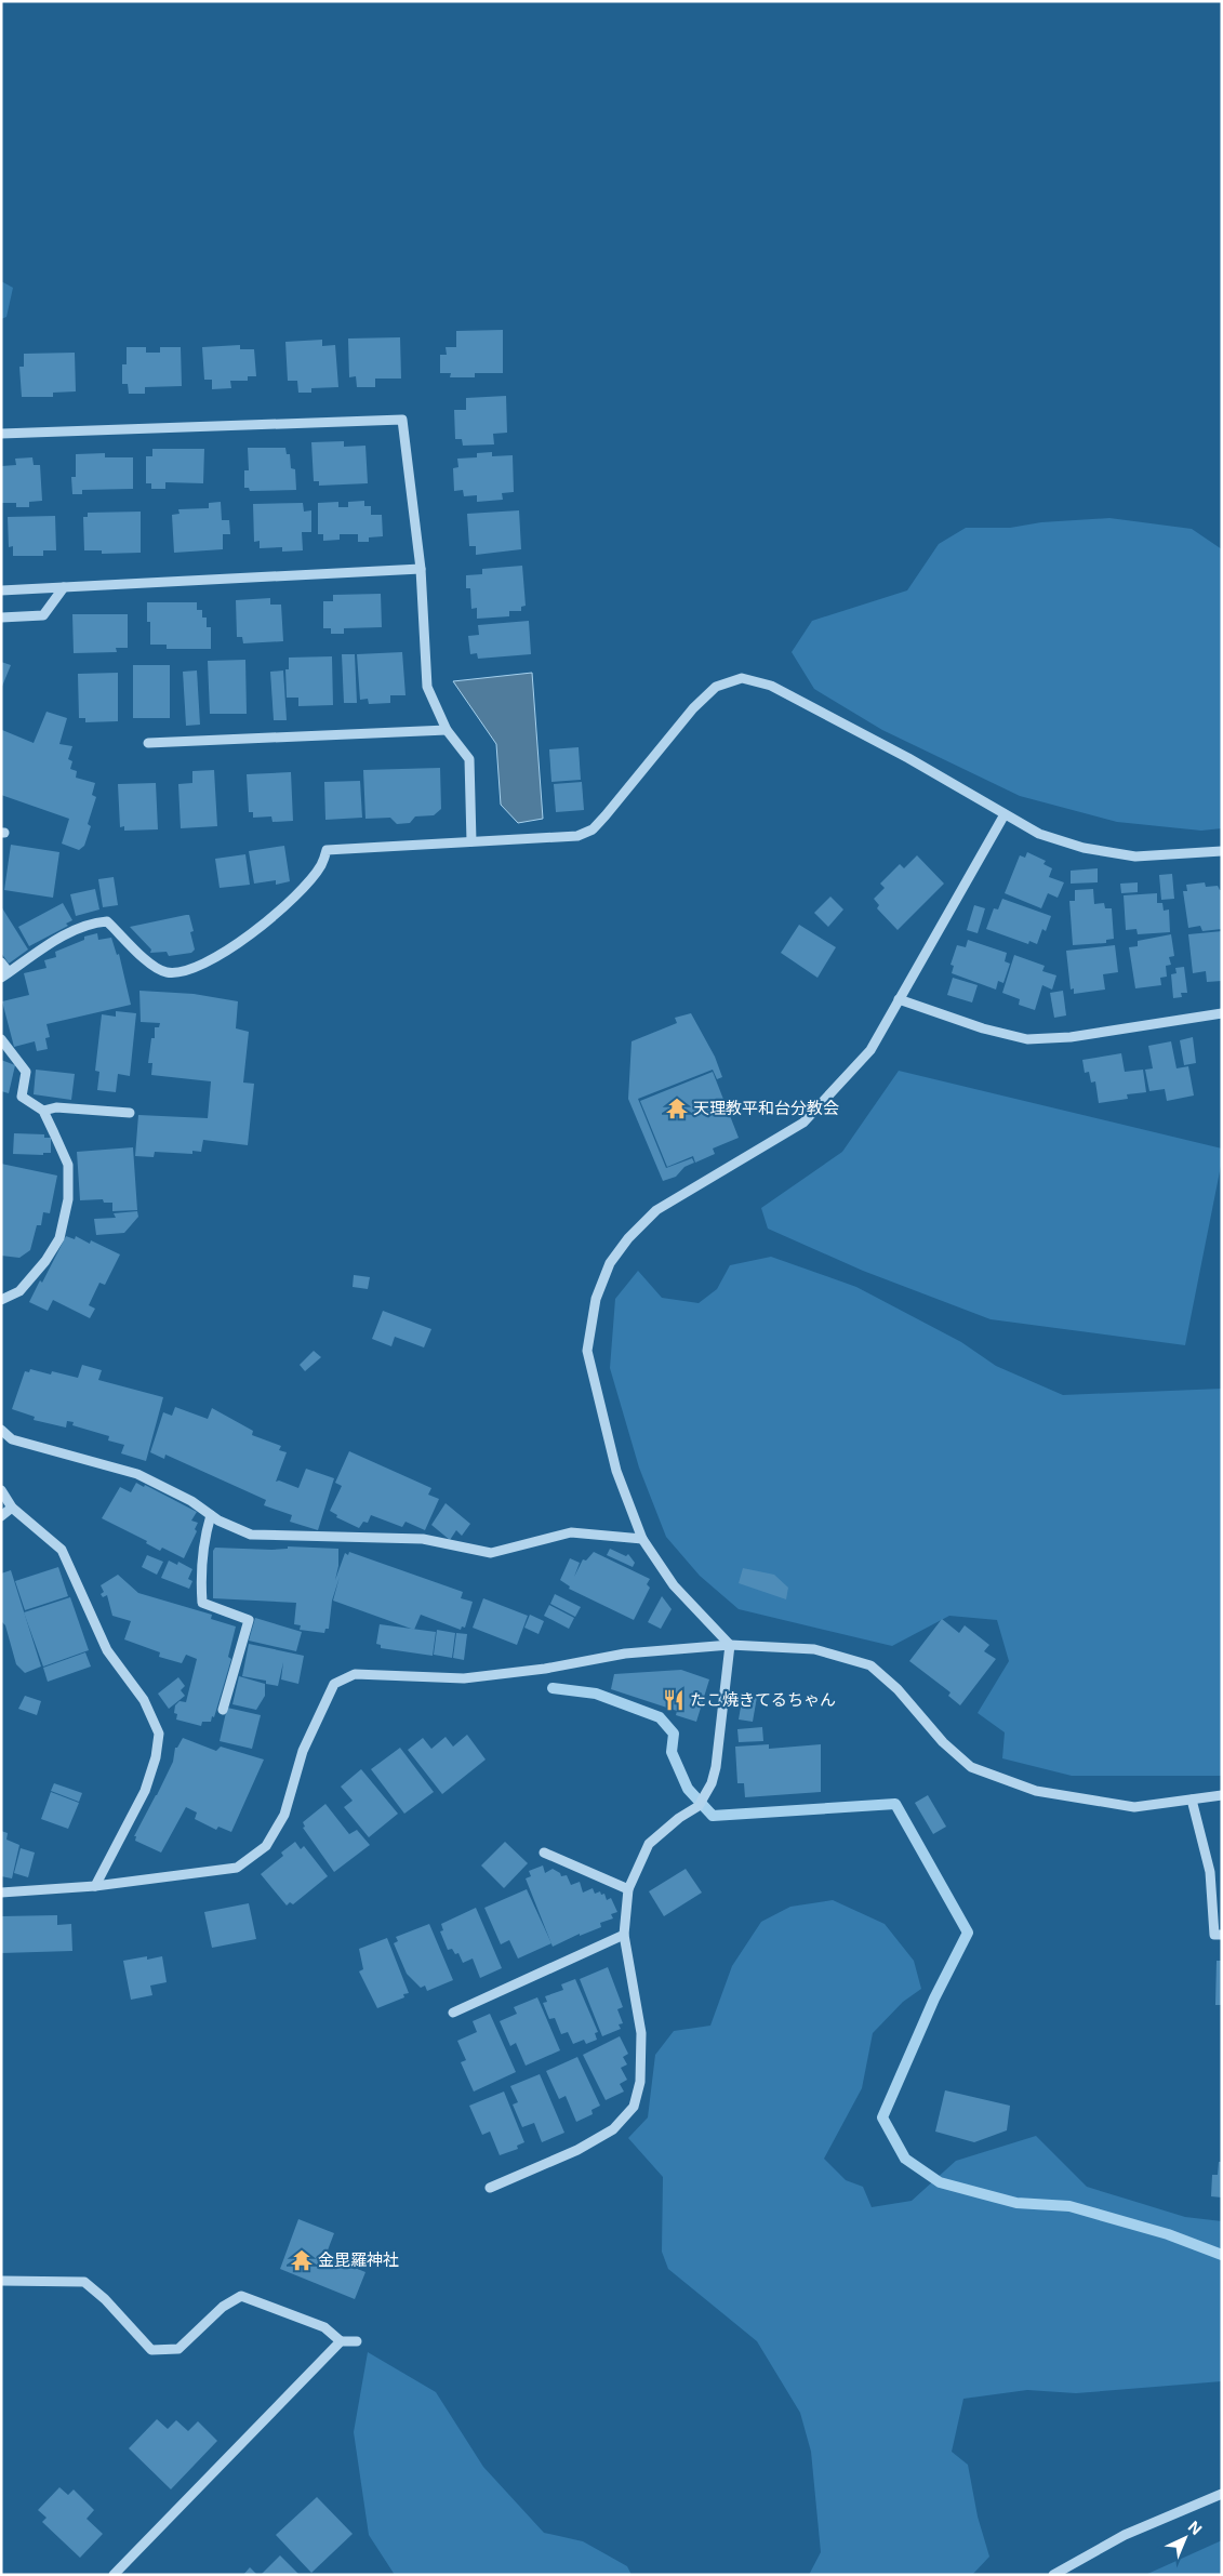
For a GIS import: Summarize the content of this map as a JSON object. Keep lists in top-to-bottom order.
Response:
{
  "places": {
    "temple": ["天理教平和台分教会", "金毘羅神社"],
    "restaurant": ["たこ焼きてるちゃん"]
  },
  "north": "top right"
}
